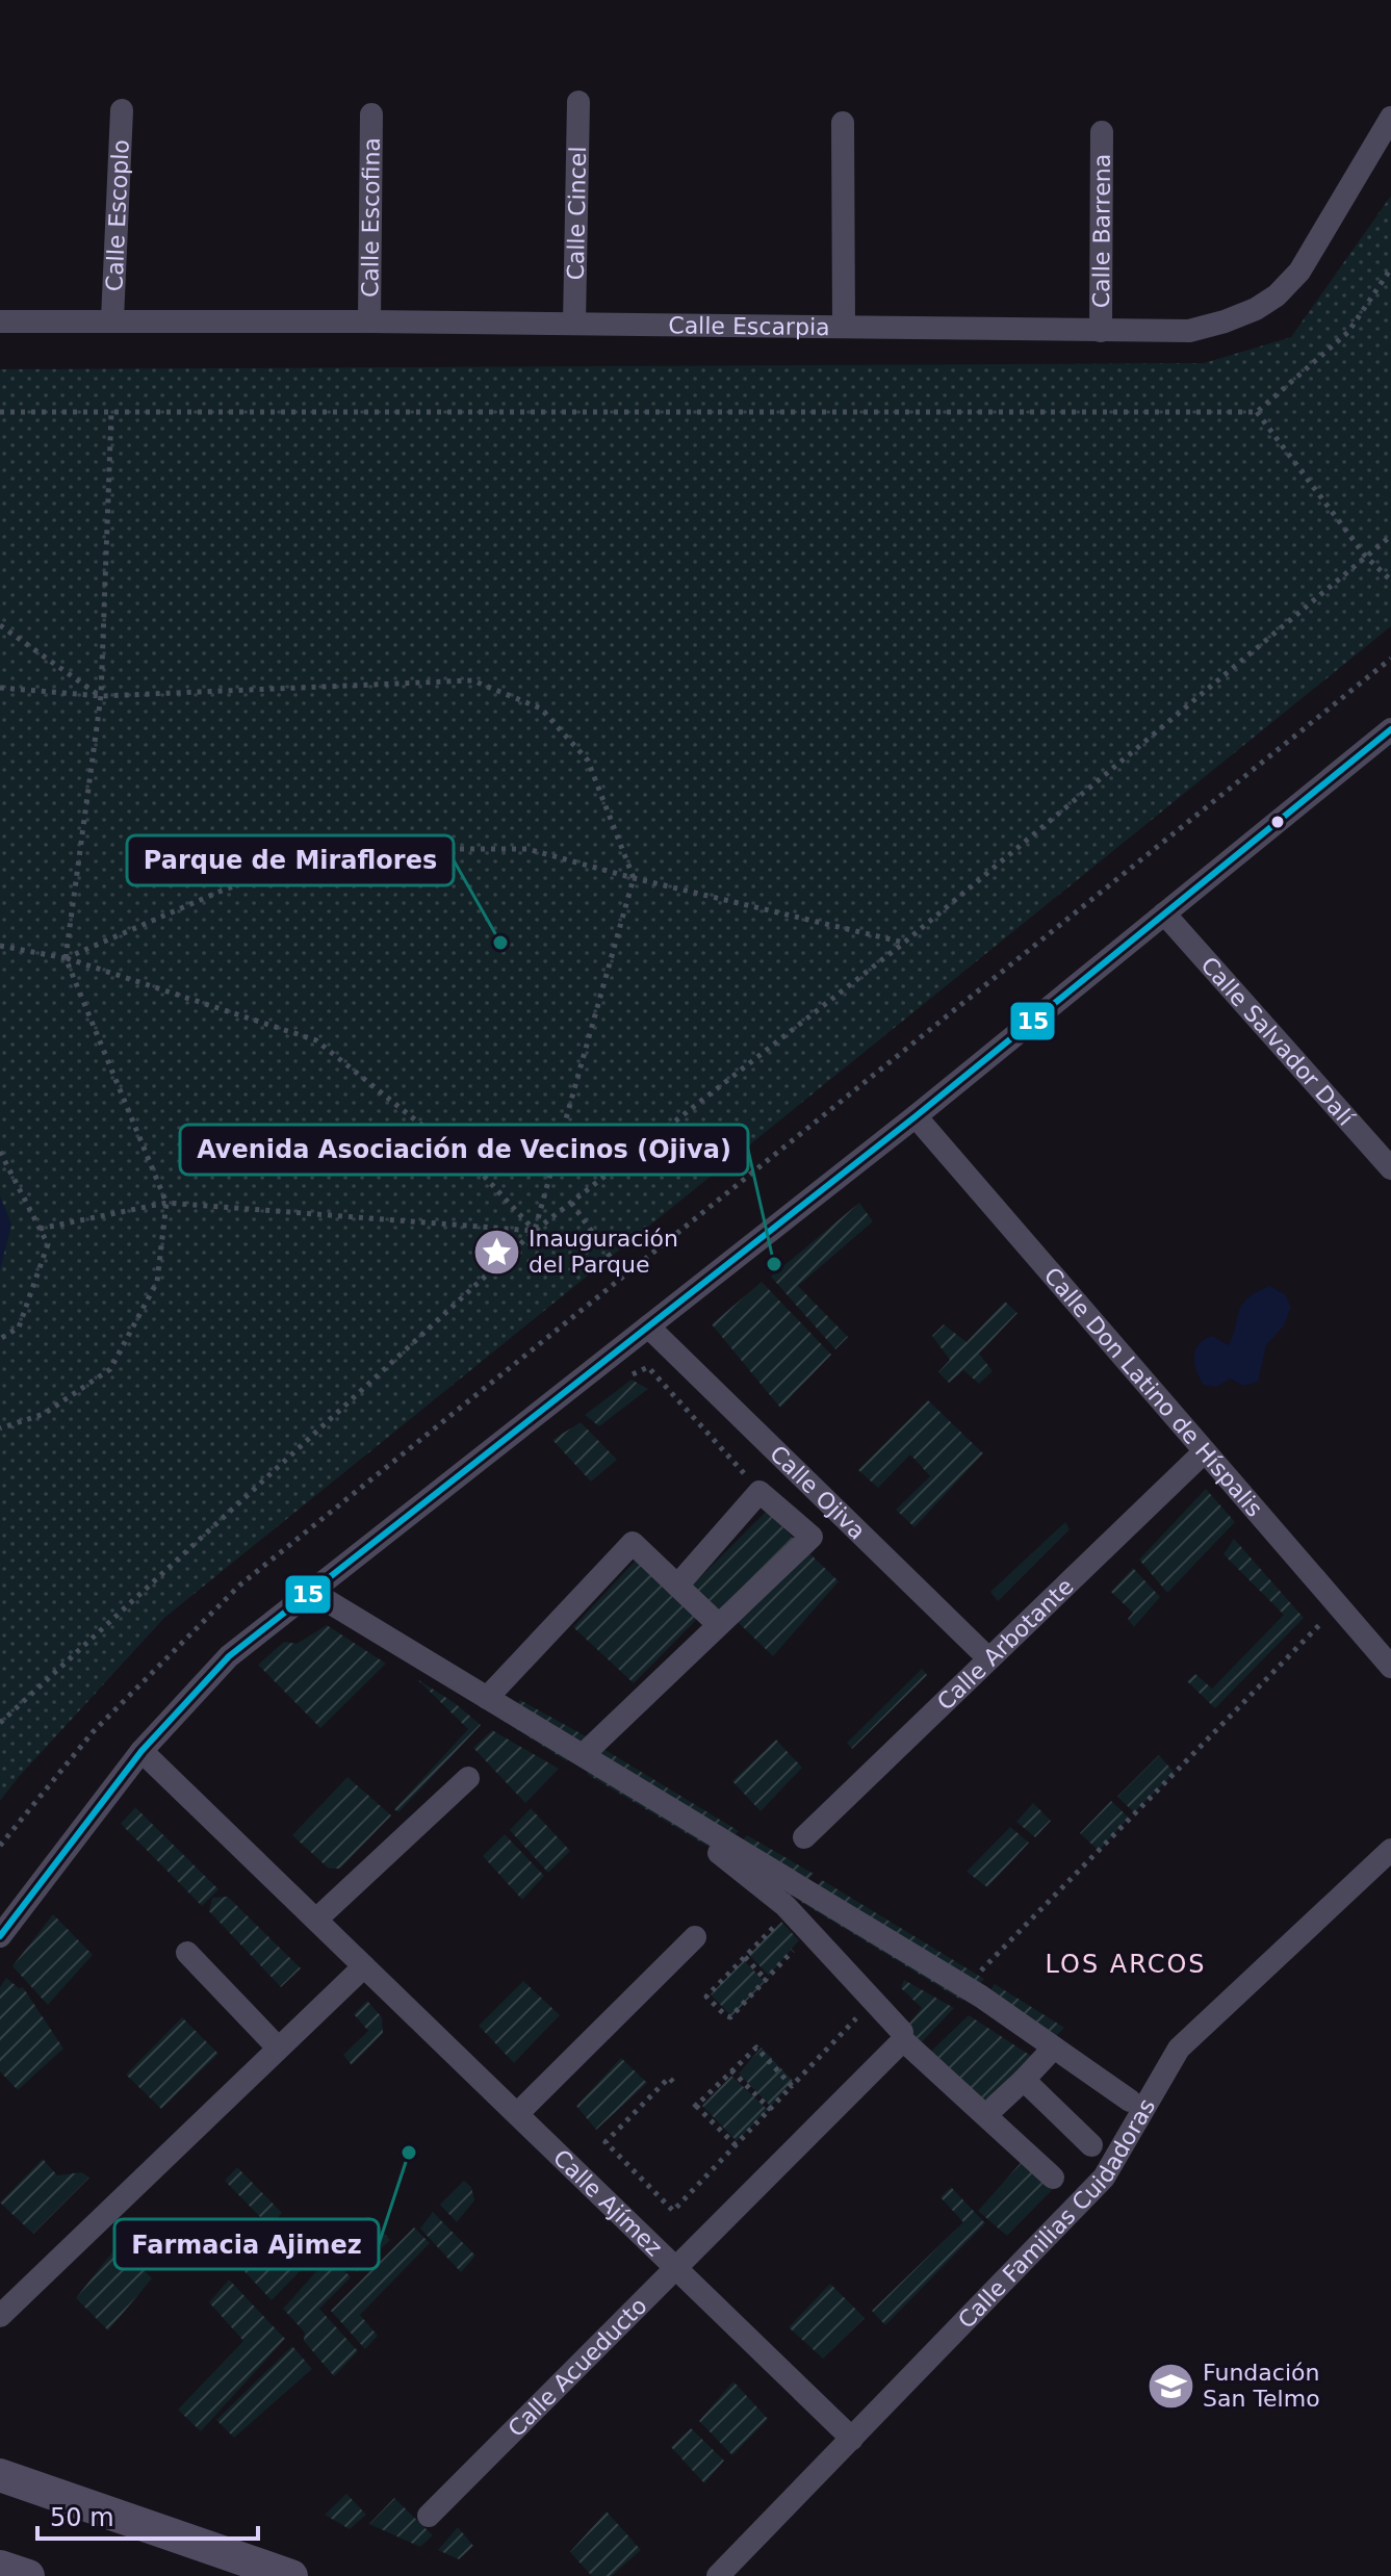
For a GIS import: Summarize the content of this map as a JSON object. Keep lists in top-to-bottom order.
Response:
{
  "streets": {
    "street": [
      "Calle Cincel",
      "Calle Escoplo",
      "Calle Escofina",
      "Calle Barrena",
      "Calle Escarpia",
      "Calle Salvador Dalí",
      "Calle Don Latino de Híspalis",
      "Calle Ojiva",
      "Calle Arbotante",
      "Calle Ajímez",
      "Calle Familias Cuidadoras",
      "Calle Acueducto"
    ]
  },
  "crossings": [
    ["Calle Cincel", "Calle Escarpia"],
    ["Calle Escoplo", "Calle Escarpia"],
    ["Calle Escofina", "Calle Escarpia"],
    ["Calle Barrena", "Calle Escarpia"],
    ["Calle Don Latino de Híspalis", "Calle Arbotante"],
    ["Calle Ojiva", "Calle Arbotante"],
    ["Calle Ajímez", "Calle Familias Cuidadoras"],
    ["Calle Ajímez", "Calle Acueducto"]
  ],
  "districts": ["LOS ARCOS"],
  "places": {
    "other": ["Parque de Miraflores", "Avenida Asociación de Vecinos (Ojiva)", "Farmacia Ajimez"],
    "place": ["Inauguración del Parque"],
    "school or university": ["Fundación San Telmo"]
  },
  "lines": ["transit line 15"],
  "scale_bar": "50 m"
}
